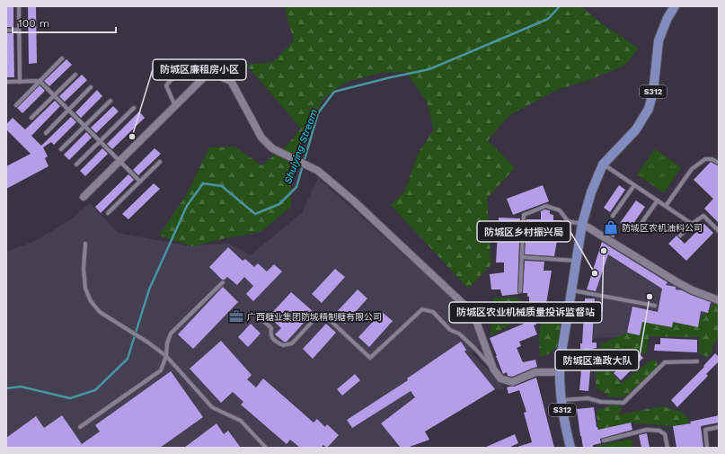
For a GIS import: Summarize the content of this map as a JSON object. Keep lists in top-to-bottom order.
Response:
{
  "streets": {
    "main road": ["S312"]
  },
  "water": ["Shuiying Stream"],
  "places": {
    "other": [
      "防城区廉租房小区",
      "防城区农业机械质量投诉监督站",
      "防城区乡村振兴局",
      "防城区渔政大队"
    ],
    "shop": ["防城区农机油料公司"],
    "office": ["广西糖业集团防城精制糖有限公司"]
  },
  "scale_bar": "100 m"
}
